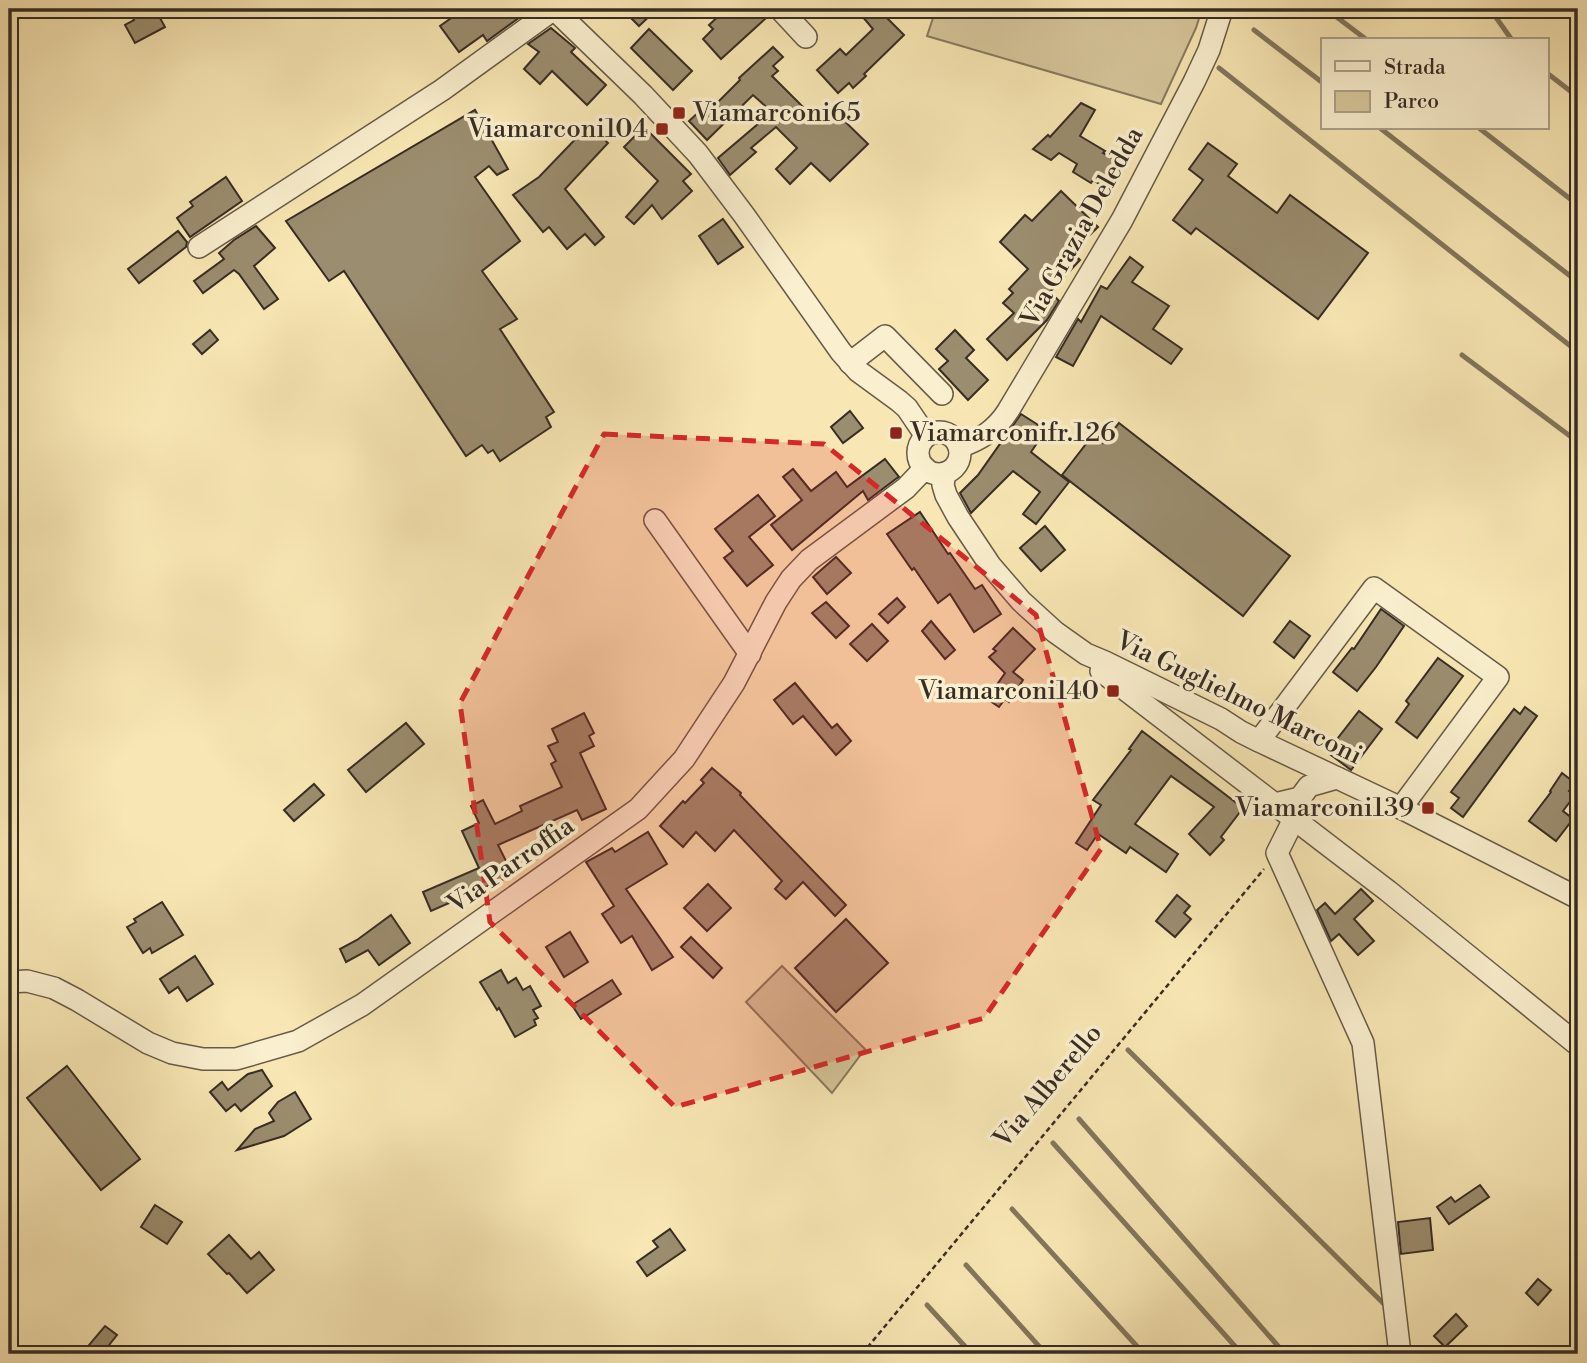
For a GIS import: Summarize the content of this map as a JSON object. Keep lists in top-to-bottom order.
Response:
{
  "streets": {
    "street": ["Via Grazia Deledda", "Via Guglielmo Marconi", "Via Parroffia"],
    "path": ["Via Alberello"]
  },
  "crossings": [
    ["Via Grazia Deledda", "Via Guglielmo Marconi"],
    ["Via Grazia Deledda", "Via Parroffia"],
    ["Via Guglielmo Marconi", "Via Parroffia"]
  ],
  "places": {
    "transit": [
      "Viamarconi65",
      "Viamarconi104",
      "Viamarconifr.126",
      "Viamarconi140",
      "Viamarconi139"
    ]
  },
  "legend": ["Strada", "Parco"]
}
